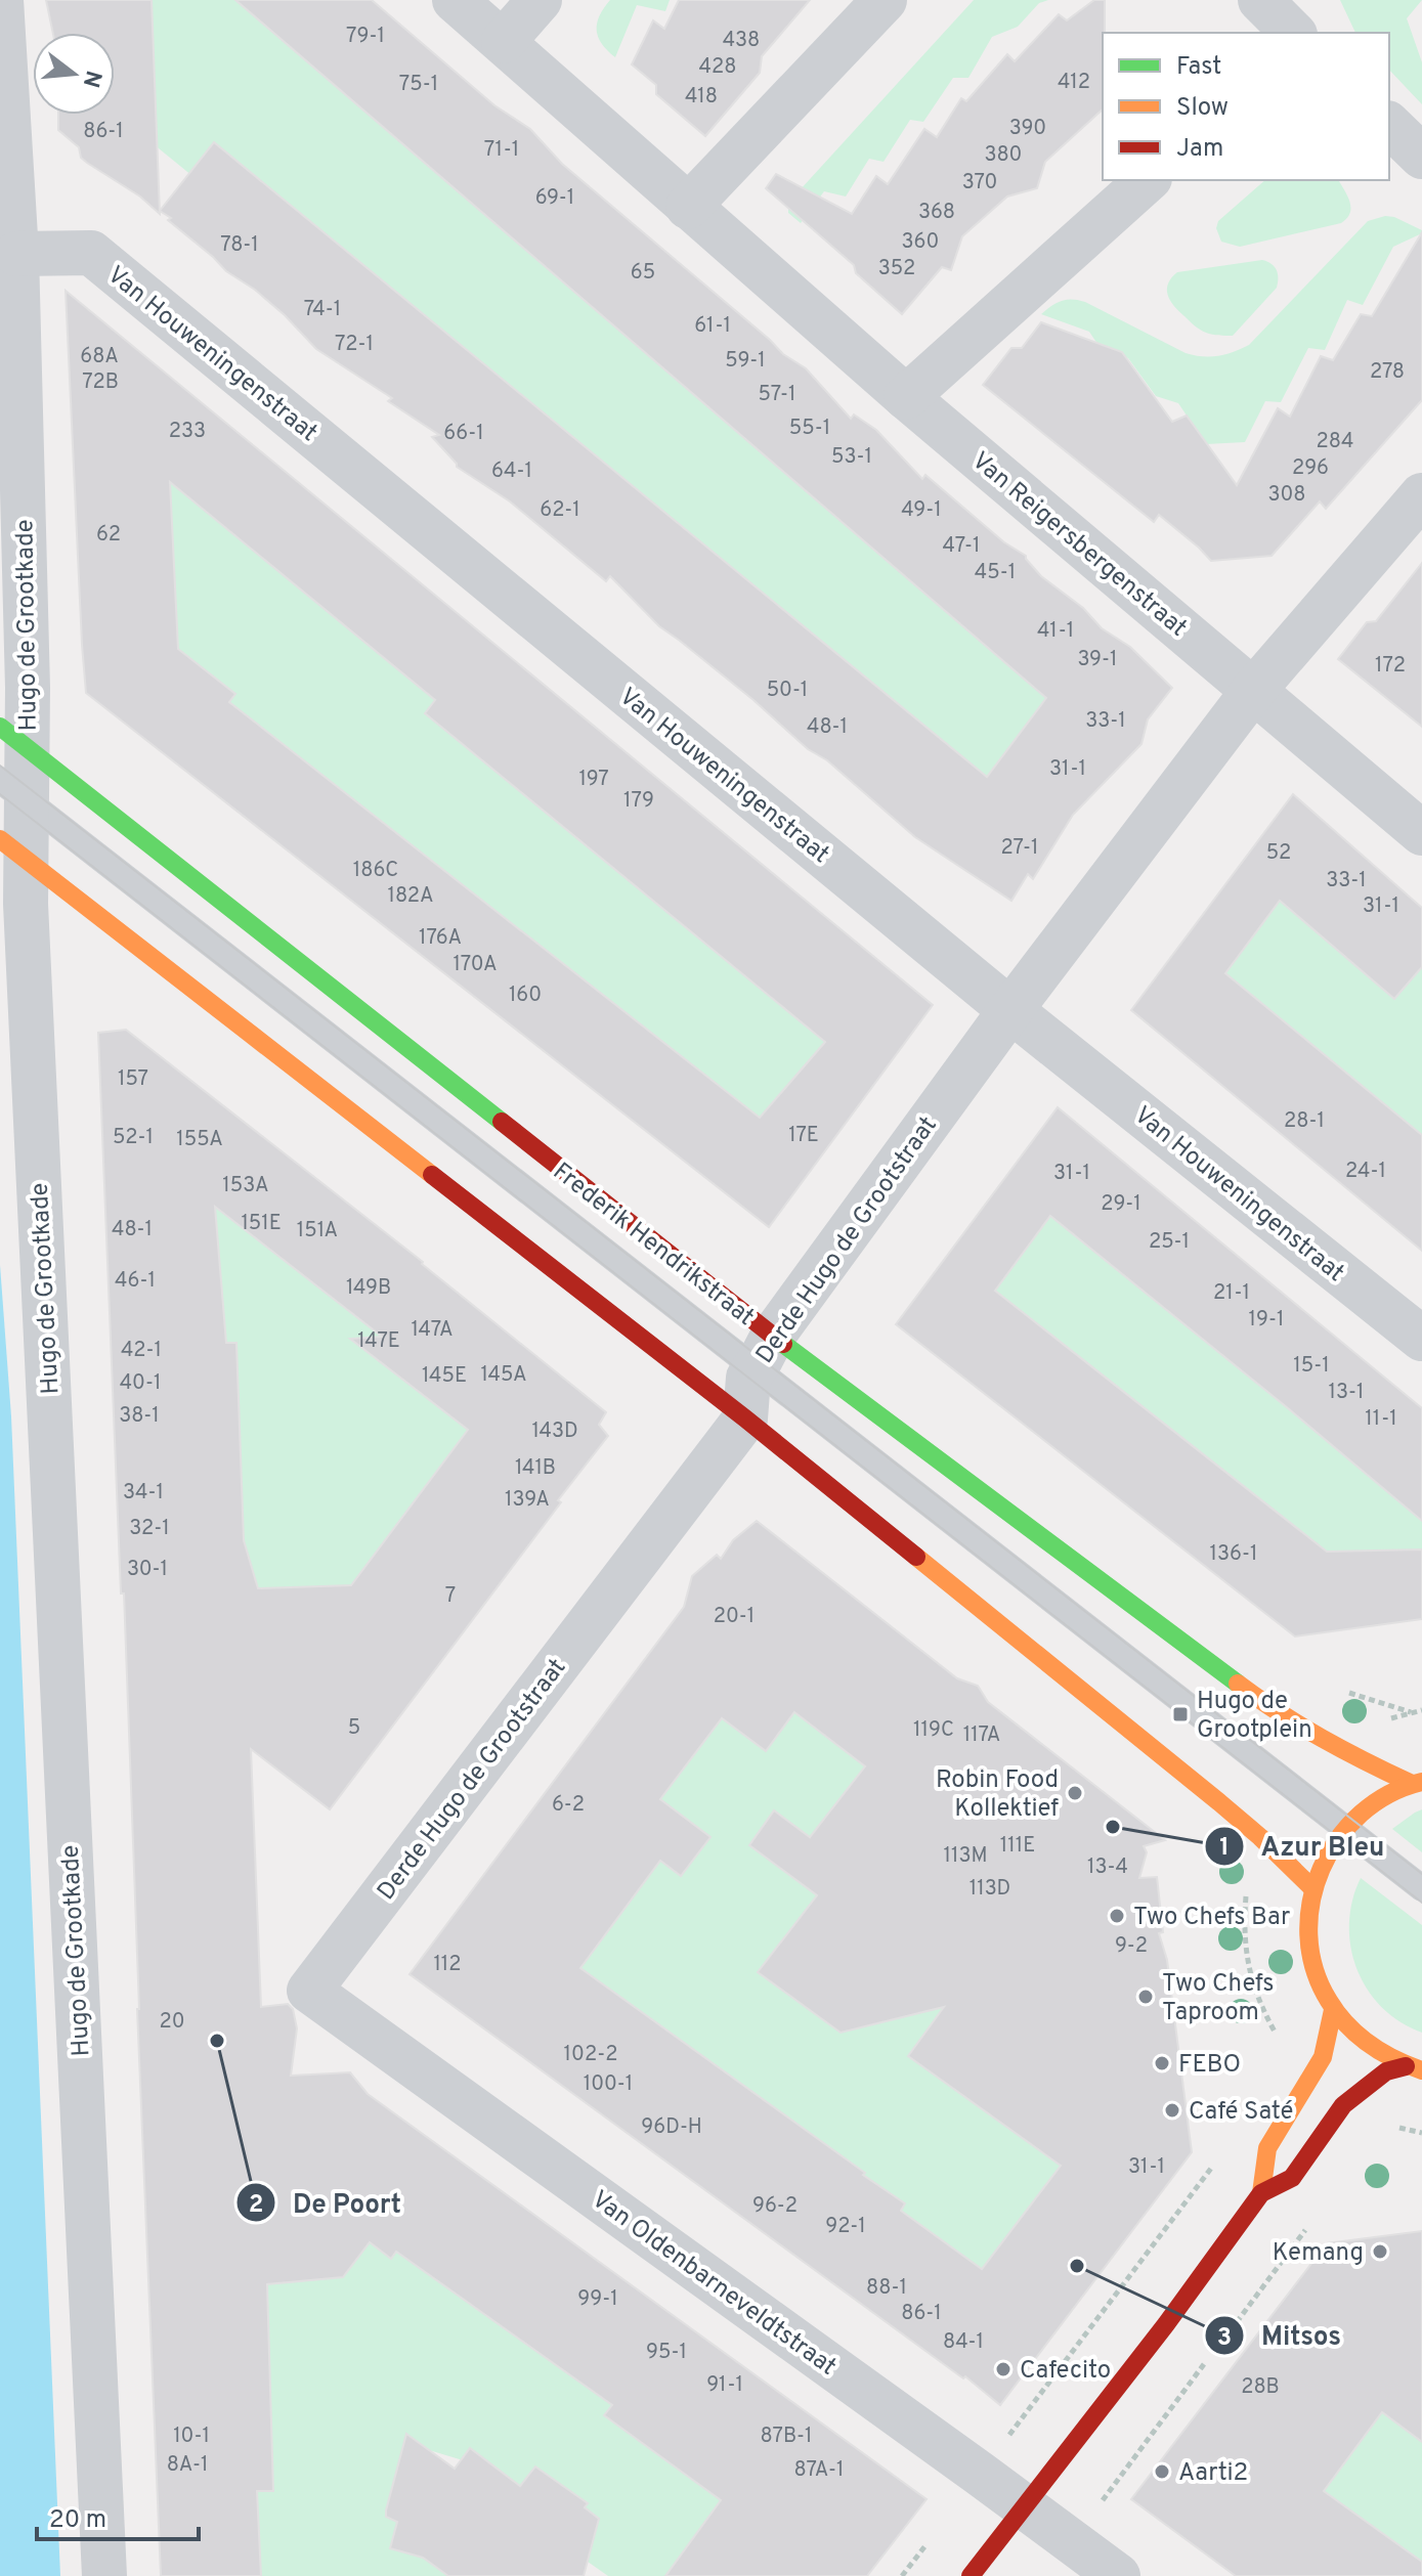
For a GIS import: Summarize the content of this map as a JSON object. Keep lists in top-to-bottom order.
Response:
{
  "streets": {
    "street": [
      "Van Houweningenstraat",
      "Van Reigersbergenstraat",
      "Hugo de Grootkade",
      "Derde Hugo de Grootstraat",
      "Frederik Hendrikstraat",
      "Van Oldenbarneveldtstraat"
    ]
  },
  "crossings": [
    ["Van Houweningenstraat", "Hugo de Grootkade"],
    ["Van Houweningenstraat", "Derde Hugo de Grootstraat"],
    ["Van Reigersbergenstraat", "Derde Hugo de Grootstraat"],
    ["Hugo de Grootkade", "Frederik Hendrikstraat"],
    ["Derde Hugo de Grootstraat", "Frederik Hendrikstraat"],
    ["Derde Hugo de Grootstraat", "Van Oldenbarneveldtstraat"]
  ],
  "places": {
    "transit": ["Hugo de Grootplein"],
    "other": [
      "Robin Food Kollektief",
      "Azur Bleu",
      "Two Chefs Bar",
      "Two Chefs Taproom",
      "De Poort",
      "FEBO",
      "Café Saté",
      "Kemang",
      "Mitsos",
      "Cafecito",
      "Aarti2"
    ]
  },
  "house_numbers": [
    "79-1",
    "438",
    "428",
    "412",
    "75-1",
    "418",
    "390",
    "86-1",
    "71-1",
    "380",
    "370",
    "69-1",
    "368",
    "360",
    "78-1",
    "352",
    "65",
    "74-1",
    "61-1",
    "72-1",
    "68A",
    "59-1",
    "278",
    "72B",
    "57-1",
    "55-1",
    "233",
    "66-1",
    "284",
    "53-1",
    "296",
    "64-1",
    "308",
    "62-1",
    "49-1",
    "62",
    "47-1",
    "45-1",
    "41-1",
    "39-1",
    "172",
    "50-1",
    "33-1",
    "48-1",
    "31-1",
    "197",
    "179",
    "27-1",
    "52",
    "186C",
    "33-1",
    "182A",
    "31-1",
    "176A",
    "170A",
    "160",
    "157",
    "28-1",
    "17E",
    "52-1",
    "155A",
    "24-1",
    "31-1",
    "153A",
    "29-1",
    "151E",
    "48-1",
    "151A",
    "25-1",
    "46-1",
    "149B",
    "21-1",
    "19-1",
    "147A",
    "147E",
    "42-1",
    "15-1",
    "145A",
    "145E",
    "40-1",
    "13-1",
    "38-1",
    "11-1",
    "143D",
    "141B",
    "34-1",
    "139A",
    "32-1",
    "136-1",
    "30-1",
    "7",
    "20-1",
    "5",
    "119C",
    "117A",
    "6-2",
    "111E",
    "113M",
    "13-4",
    "113D",
    "9-2",
    "112",
    "20",
    "102-2",
    "100-1",
    "96D-H",
    "31-1",
    "96-2",
    "92-1",
    "88-1",
    "99-1",
    "86-1",
    "84-1",
    "95-1",
    "91-1",
    "28B",
    "10-1",
    "87B-1",
    "8A-1",
    "87A-1"
  ],
  "legend": ["Fast", "Slow", "Jam"],
  "scale_bar": "20 m",
  "north": "right"
}
